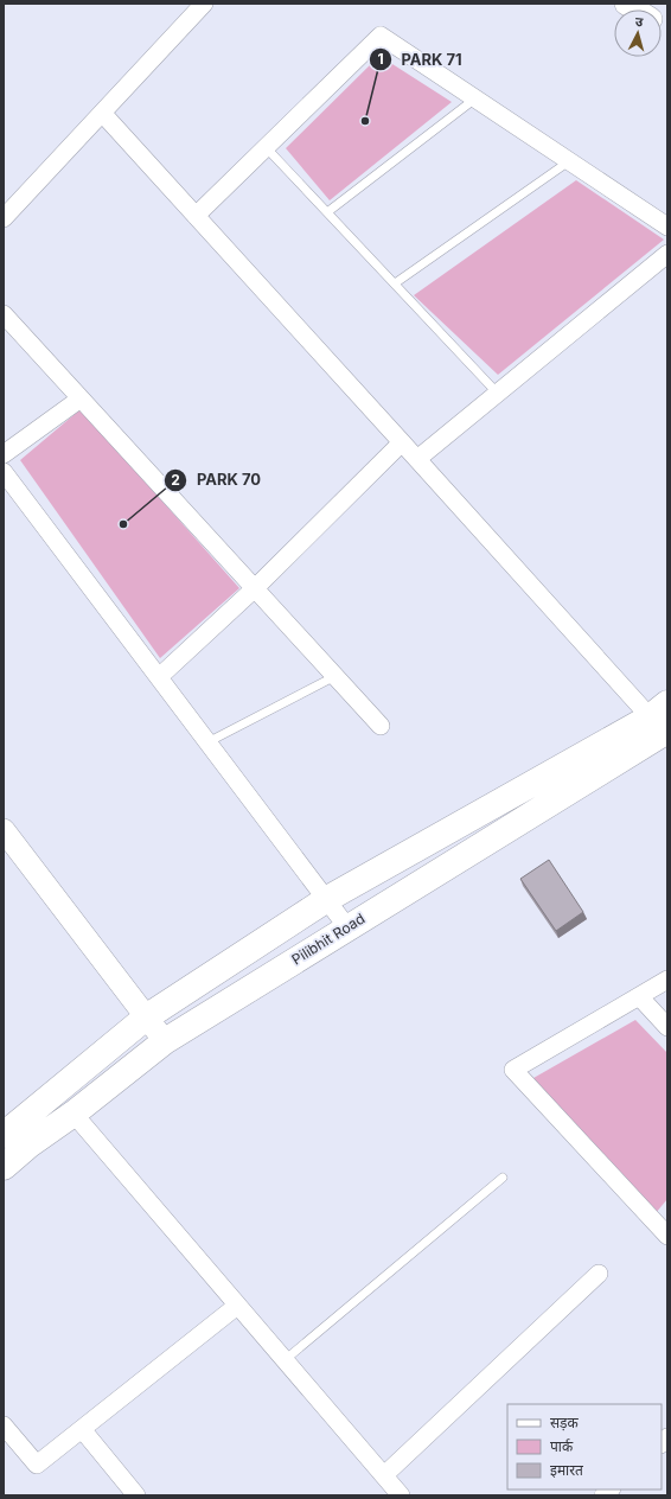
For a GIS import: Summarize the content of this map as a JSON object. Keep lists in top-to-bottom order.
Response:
{
  "streets": {
    "highway": ["Pilibhit Road"]
  },
  "places": ["PARK 71", "PARK 70"],
  "legend": ["सड़क", "पार्क", "इमारत"],
  "north": "top"
}
